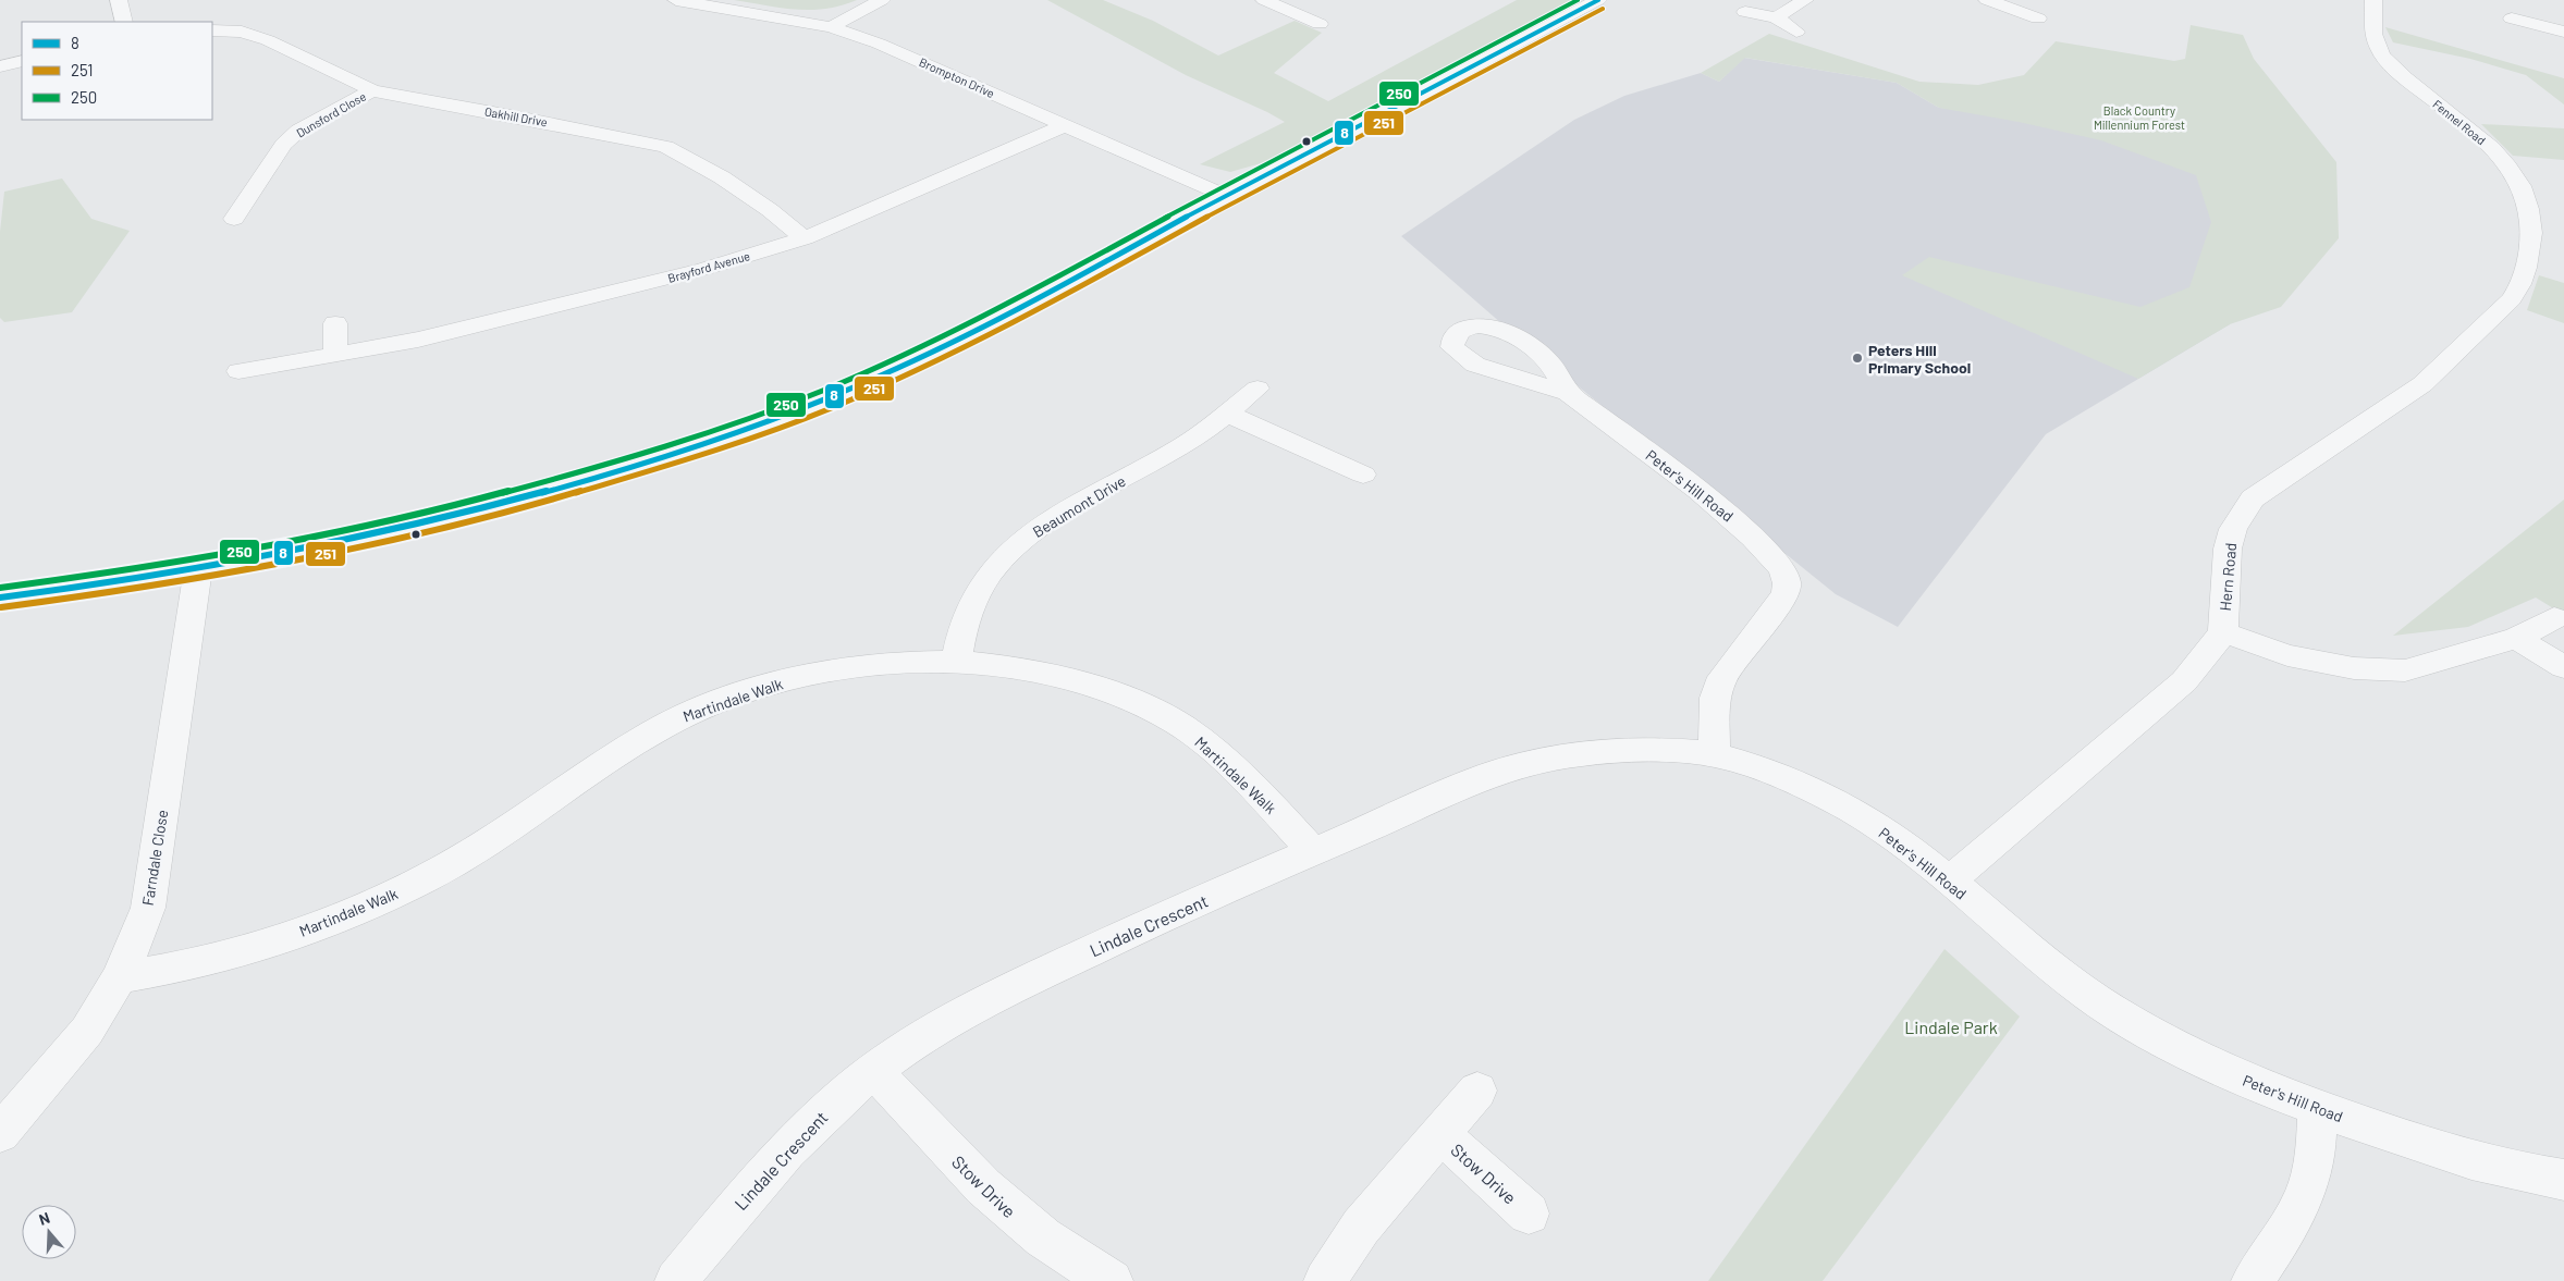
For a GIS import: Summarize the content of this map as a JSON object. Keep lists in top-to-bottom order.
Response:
{
  "streets": {
    "street": [
      "Brompton Drive",
      "Dunsford Close",
      "Oakhill Drive",
      "Fennel Road",
      "Brayford Avenue",
      "Peter's Hill Road",
      "Beaumont Drive",
      "Hern Road",
      "Martindale Walk",
      "Farndale Close",
      "Lindale Crescent",
      "Stow Drive"
    ]
  },
  "crossings": [
    ["Brompton Drive", "Brayford Avenue"],
    ["Dunsford Close", "Oakhill Drive"],
    ["Oakhill Drive", "Brayford Avenue"],
    ["Fennel Road", "Hern Road"],
    ["Peter's Hill Road", "Hern Road"],
    ["Peter's Hill Road", "Lindale Crescent"],
    ["Beaumont Drive", "Martindale Walk"],
    ["Martindale Walk", "Farndale Close"],
    ["Martindale Walk", "Lindale Crescent"],
    ["Lindale Crescent", "Stow Drive"]
  ],
  "parks": ["Black Country Millennium Forest", "Lindale Park"],
  "places": ["Peters Hill Primary School"],
  "lines": ["transit line 8", "transit line 250", "transit line 251"],
  "legend": ["8", "251", "250"],
  "north": "top"
}
